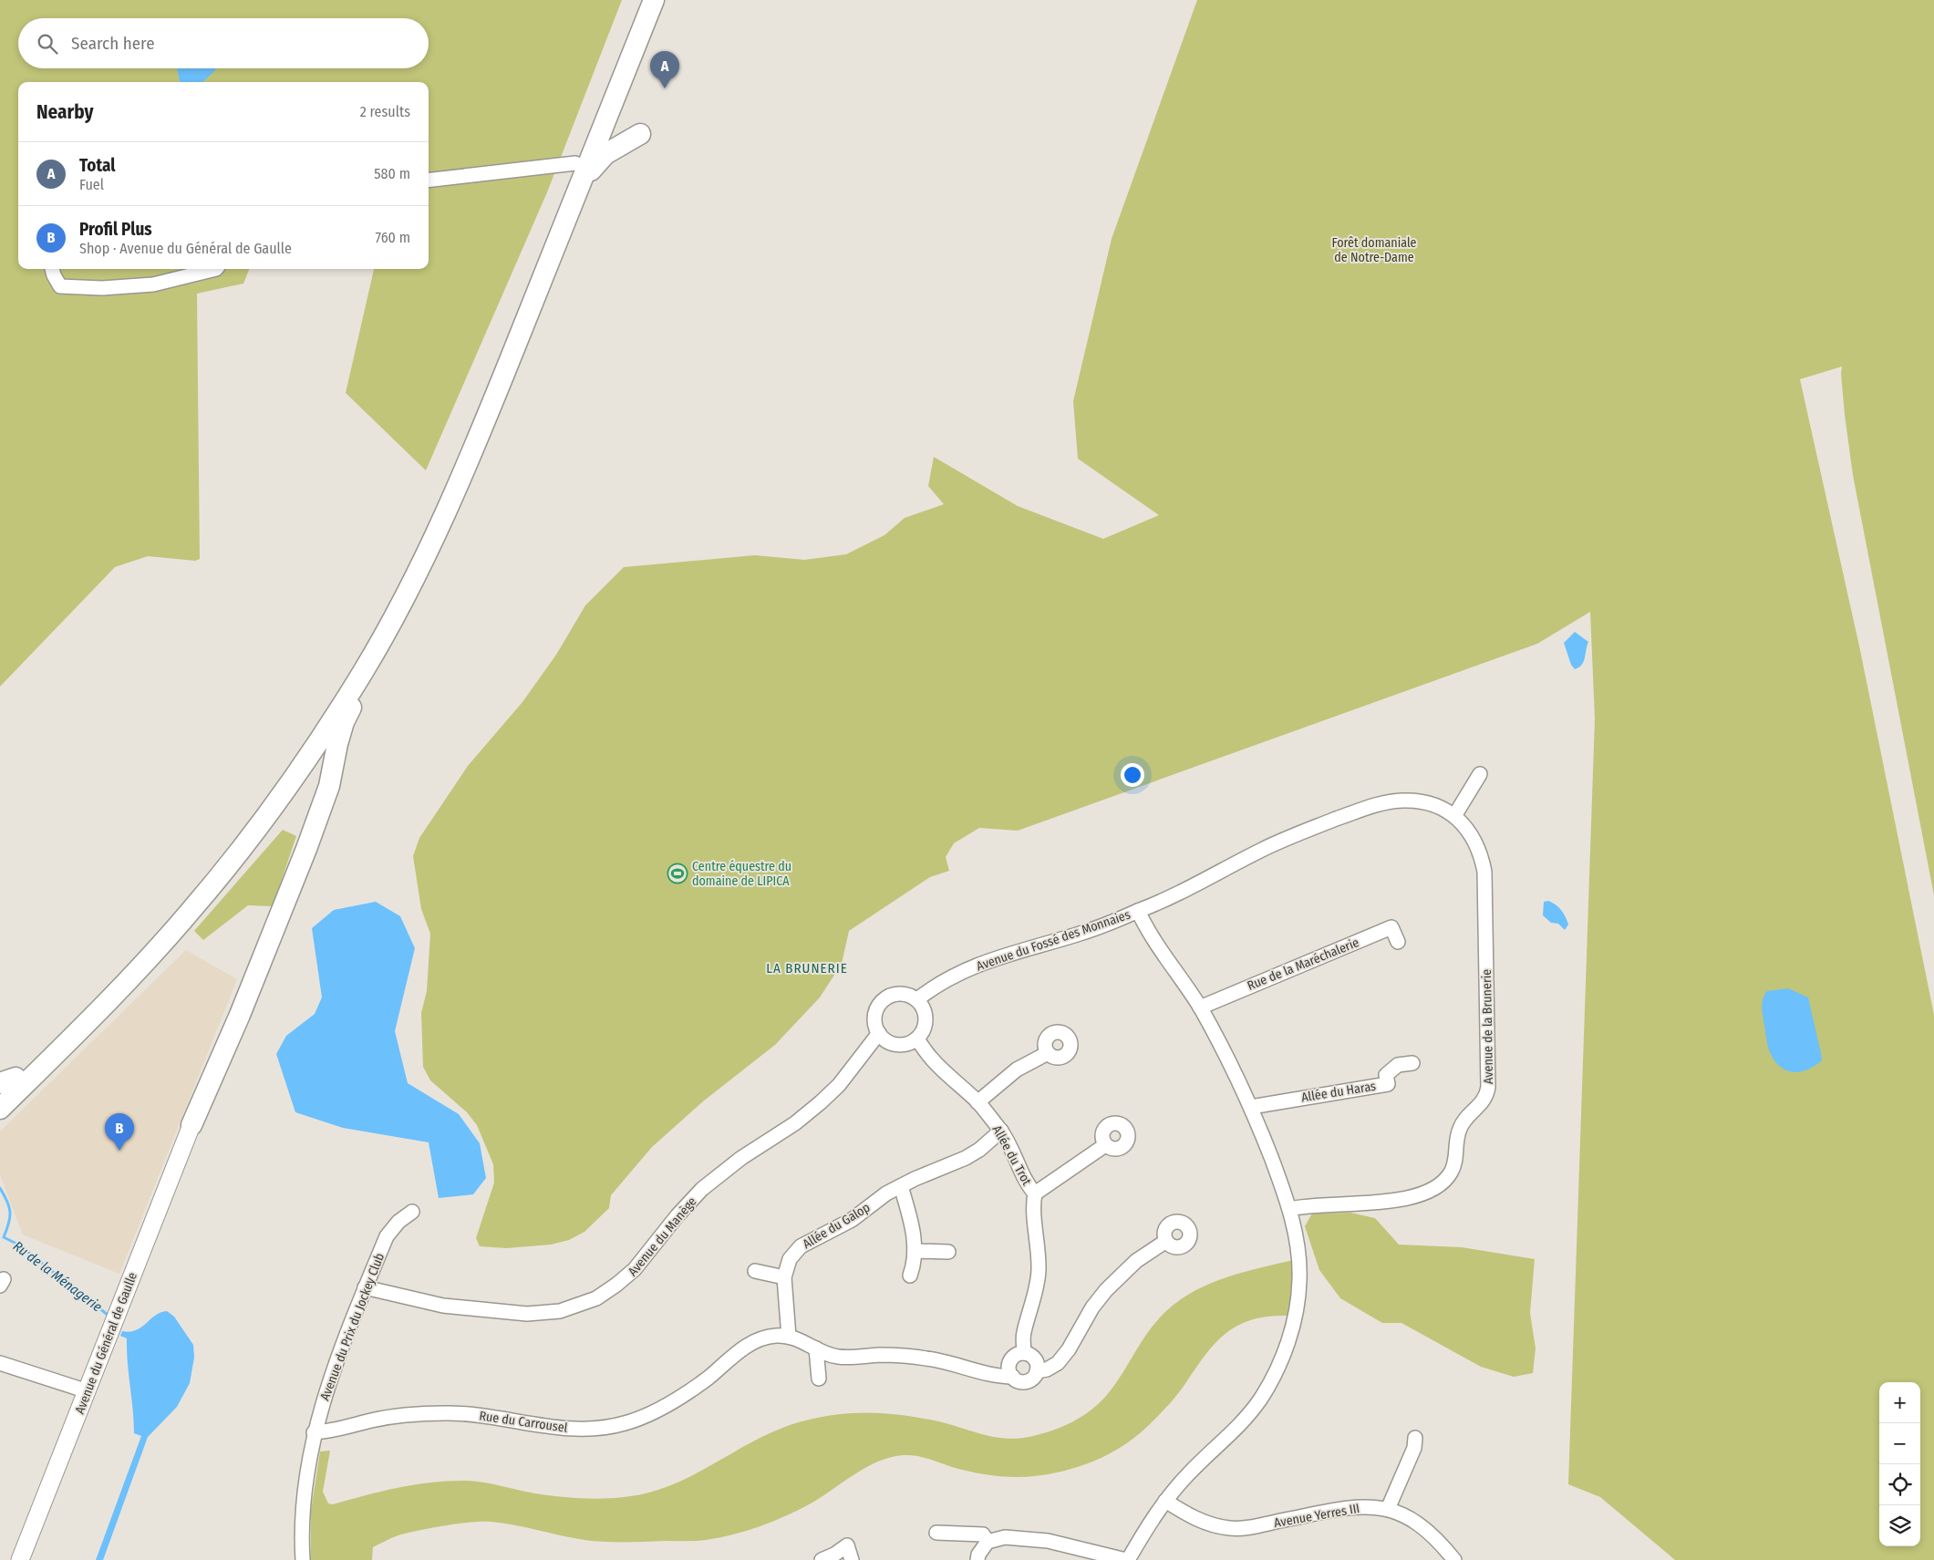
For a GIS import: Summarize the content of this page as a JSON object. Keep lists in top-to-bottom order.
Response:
{
  "streets": {
    "main road": ["Avenue du Général de Gaulle"],
    "street": [
      "Avenue du Fossé des Monnaies",
      "Rue de la Maréchalerie",
      "Avenue de la Brunerie",
      "Allée du Haras",
      "Allée du Trot",
      "Allée du Galop",
      "Avenue du Manège",
      "Avenue du Prix du Jockey Club",
      "Rue du Carrousel",
      "Avenue Yerres III"
    ]
  },
  "crossings": [
    ["Avenue du Fossé des Monnaies", "Rue de la Maréchalerie"],
    ["Avenue du Fossé des Monnaies", "Avenue de la Brunerie"],
    ["Avenue du Fossé des Monnaies", "Allée du Haras"],
    ["Avenue du Fossé des Monnaies", "Allée du Trot"],
    ["Avenue du Fossé des Monnaies", "Avenue du Manège"],
    ["Avenue du Fossé des Monnaies", "Avenue Yerres III"],
    ["Allée du Trot", "Allée du Galop"],
    ["Allée du Trot", "Avenue du Manège"],
    ["Allée du Trot", "Rue du Carrousel"],
    ["Allée du Galop", "Rue du Carrousel"],
    ["Avenue du Manège", "Avenue du Prix du Jockey Club"],
    ["Avenue du Prix du Jockey Club", "Rue du Carrousel"]
  ],
  "districts": ["LA BRUNERIE"],
  "water": ["Ru de la Ménagerie"],
  "parks": ["Forêt domaniale de Notre-Dame"],
  "places": {
    "sports": ["Centre équestre du domaine de LIPICA"]
  },
  "page": {
    "search": "Search here",
    "pins": ["A", "B"],
    "heading": ["Nearby", "2 results"],
    "list": [
      {
        "mark": "A",
        "name": "Total",
        "note": "Fuel",
        "value": "580 m"
      },
      {
        "mark": "B",
        "name": "Profil Plus",
        "note": "Shop · Avenue du Général de Gaulle",
        "value": "760 m"
      }
    ],
    "map_buttons": ["+", "−"]
  }
}
